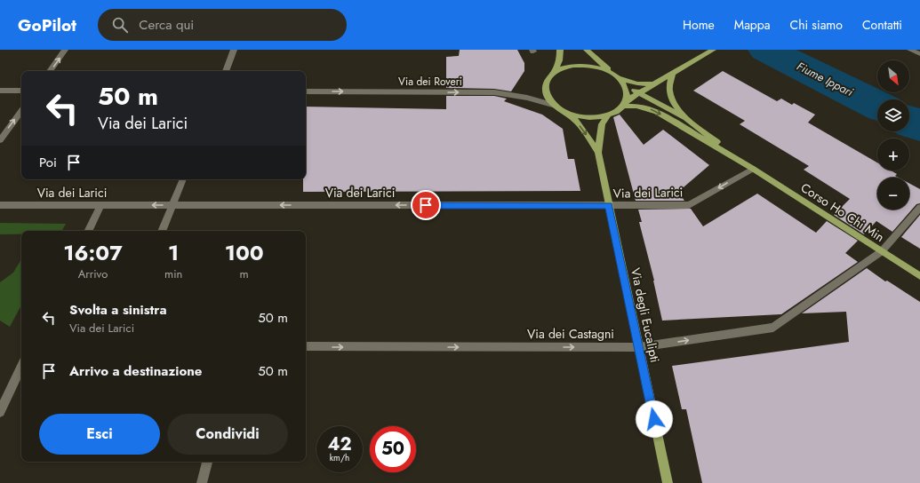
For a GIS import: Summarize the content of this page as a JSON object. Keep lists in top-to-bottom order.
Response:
{
  "streets": {
    "main road": ["Corso Ho Chi Min", "Via degli Eucalipti"],
    "street": ["Via dei Roveri", "Via dei Larici", "Via dei Castagni"]
  },
  "crossings": [
    ["Via dei Larici", "Corso Ho Chi Min"],
    ["Via dei Larici", "Via degli Eucalipti"],
    ["Corso Ho Chi Min", "Via dei Castagni"],
    ["Via degli Eucalipti", "Via dei Castagni"]
  ],
  "one_way": ["Via dei Roveri", "Via dei Larici", "Via dei Castagni"],
  "water": ["Fiume Ippari"],
  "north": "bottom right",
  "page": {
    "header": "GoPilot",
    "search": "Cerca qui",
    "nav": [
      "Home",
      "Mappa",
      "Chi siamo",
      "Contatti"
    ],
    "map_buttons": ["+", "−"],
    "turn": ["50 m", "Via dei Larici"],
    "then": "Poi",
    "eta": [
      "16:07",
      "Arrivo",
      "1",
      "min",
      "100",
      "m"
    ],
    "list": [
      {
        "name": "Svolta a sinistra",
        "note": "Via dei Larici",
        "value": "50 m"
      },
      {
        "name": "Arrivo a destinazione",
        "value": "50 m"
      }
    ],
    "buttons": ["Esci", "Condividi"],
    "speed": "42 km/h",
    "limit": "50"
  }
}
